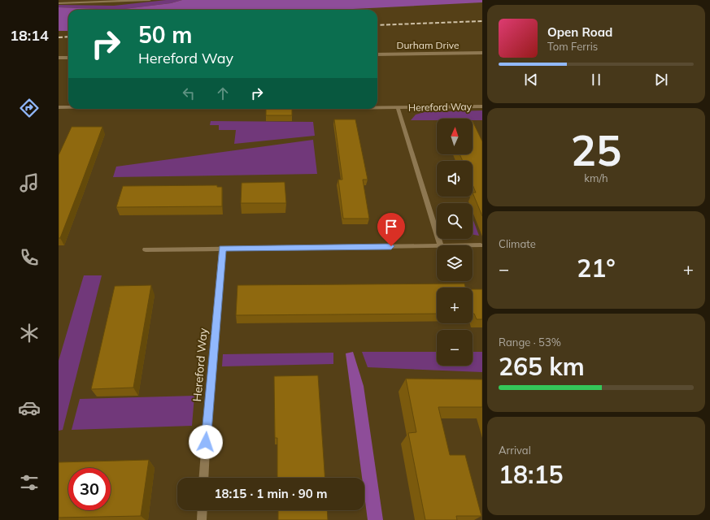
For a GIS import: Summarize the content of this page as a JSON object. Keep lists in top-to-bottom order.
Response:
{
  "streets": {
    "street": ["Durham Drive", "Hereford Way"]
  },
  "north": "top",
  "page": {
    "tabs": "18:14",
    "turn": ["50 m", "Hereford Way"],
    "song": ["Open Road", "Tom Ferris"],
    "tile": [
      ["25", "km/h"],
      "Climate",
      ["Range · 53%", "265 km"],
      ["Arrival", "18:15"]
    ],
    "map_buttons": ["+", "−"],
    "heat": ["−", "21°", "+"],
    "limit": "30",
    "trip": "18:15 · 1 min · 90 m"
  }
}
